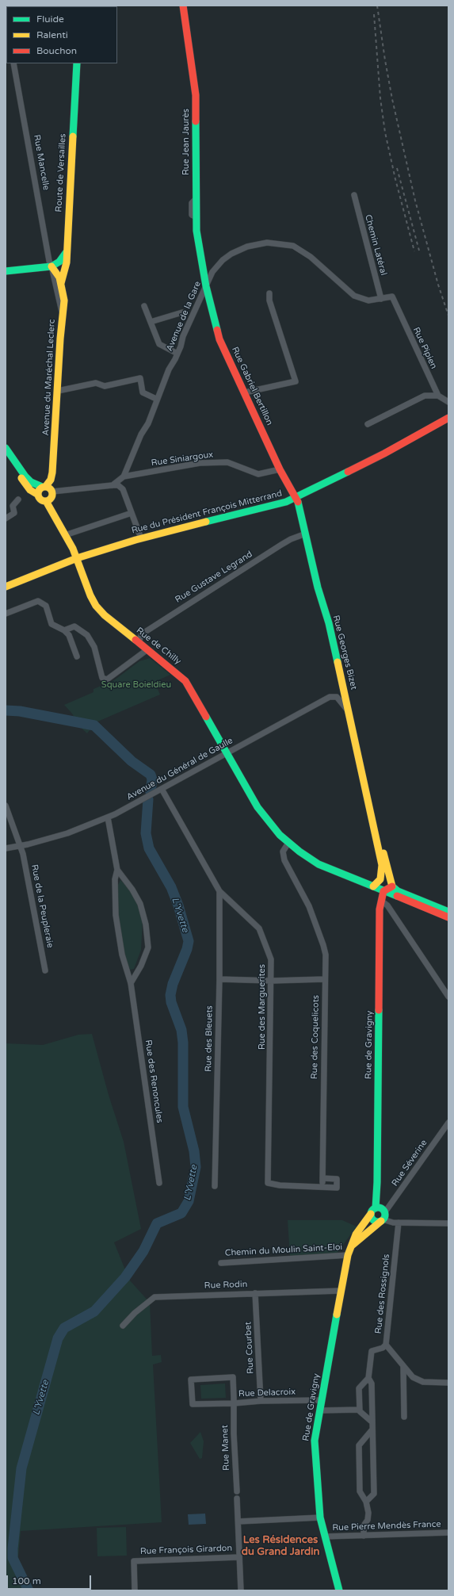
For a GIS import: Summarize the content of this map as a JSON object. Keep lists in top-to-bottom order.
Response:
{
  "streets": {
    "main road": [
      "Rue Jean Jaurès",
      "Route de Versailles",
      "Avenue du Maréchal Leclerc",
      "Rue Gabriel Bertillon",
      "Rue du Président François Mitterrand",
      "Rue de Chilly",
      "Rue Georges Bizet",
      "Rue de Gravigny"
    ],
    "street": [
      "Rue Mancelle",
      "Chemin Latéral",
      "Avenue de la Gare",
      "Rue Pipien",
      "Rue Siniargoux",
      "Rue Gustave Legrand",
      "Avenue du Général de Gaulle",
      "Rue de la Peupleraie",
      "Rue des Marguerites",
      "Rue des Coquelicots",
      "Rue des Bleuets",
      "Rue des Renoncules",
      "Rue Séverine",
      "Chemin du Moulin Saint-Eloi",
      "Rue Rodin",
      "Rue des Rossignols",
      "Rue Courbet",
      "Rue Delacroix",
      "Rue Manet",
      "Rue Pierre Mendès France",
      "Rue François Girardon"
    ]
  },
  "crossings": [
    ["Rue Jean Jaurès", "Rue Gabriel Bertillon"],
    ["Rue Mancelle", "Route de Versailles"],
    ["Rue Mancelle", "Avenue du Maréchal Leclerc"],
    ["Route de Versailles", "Avenue du Maréchal Leclerc"],
    ["Chemin Latéral", "Avenue de la Gare"],
    ["Avenue de la Gare", "Rue Pipien"],
    ["Avenue de la Gare", "Rue Gabriel Bertillon"],
    ["Avenue de la Gare", "Rue Siniargoux"],
    ["Rue Gabriel Bertillon", "Rue Siniargoux"],
    ["Rue Gabriel Bertillon", "Rue du Président François Mitterrand"],
    ["Rue Gabriel Bertillon", "Rue Georges Bizet"],
    ["Rue du Président François Mitterrand", "Rue de Chilly"],
    ["Rue du Président François Mitterrand", "Rue Georges Bizet"],
    ["Rue Gustave Legrand", "Rue de Chilly"],
    ["Rue Gustave Legrand", "Rue Georges Bizet"],
    ["Rue de Chilly", "Rue Georges Bizet"],
    ["Rue de Chilly", "Avenue du Général de Gaulle"],
    ["Rue de Chilly", "Rue des Coquelicots"],
    ["Rue de Chilly", "Rue de Gravigny"],
    ["Rue Georges Bizet", "Avenue du Général de Gaulle"],
    ["Avenue du Général de Gaulle", "Rue de la Peupleraie"],
    ["Avenue du Général de Gaulle", "Rue des Marguerites"],
    ["Avenue du Général de Gaulle", "Rue des Renoncules"],
    ["Rue des Marguerites", "Rue des Coquelicots"],
    ["Rue des Marguerites", "Rue des Bleuets"],
    ["Rue de Gravigny", "Rue Séverine"],
    ["Rue de Gravigny", "Chemin du Moulin Saint-Eloi"],
    ["Rue de Gravigny", "Rue Rodin"],
    ["Rue de Gravigny", "Rue Delacroix"],
    ["Rue de Gravigny", "Rue Pierre Mendès France"],
    ["Rue Rodin", "Rue Courbet"],
    ["Rue Courbet", "Rue Delacroix"],
    ["Rue Delacroix", "Rue Manet"]
  ],
  "districts": ["Les Résidences du Grand Jardin"],
  "water": ["L'Yvette"],
  "parks": ["Square Boieldieu"],
  "legend": ["Fluide", "Ralenti", "Bouchon"],
  "scale_bar": "100 m"
}
